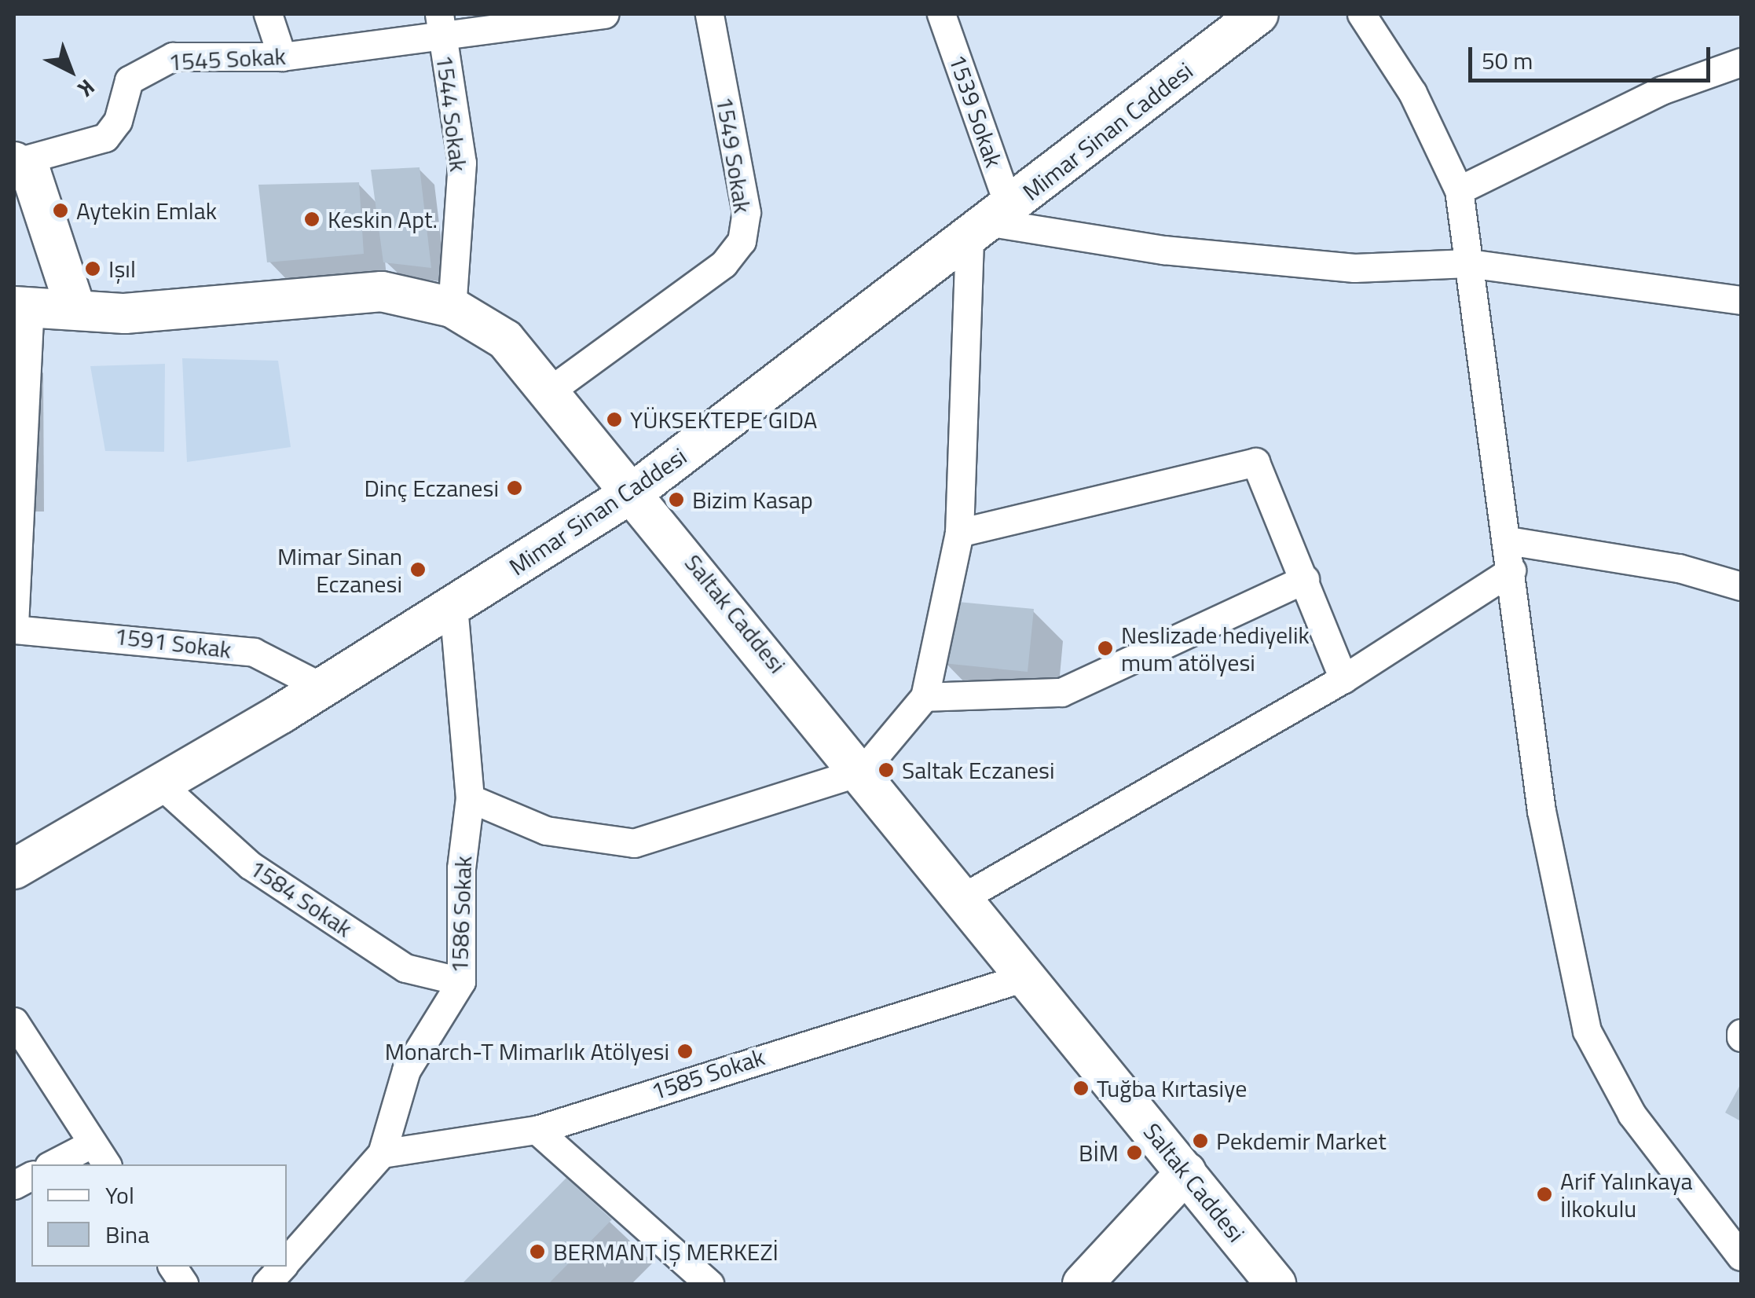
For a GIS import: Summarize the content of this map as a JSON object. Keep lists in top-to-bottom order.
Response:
{
  "streets": {
    "main road": ["Mimar Sinan Caddesi", "Saltak Caddesi"],
    "street": [
      "1545 Sokak",
      "1539 Sokak",
      "1544 Sokak",
      "1549 Sokak",
      "1591 Sokak",
      "1584 Sokak",
      "1586 Sokak",
      "1585 Sokak"
    ]
  },
  "crossings": [
    ["1545 Sokak", "1544 Sokak"],
    ["1539 Sokak", "Mimar Sinan Caddesi"],
    ["1544 Sokak", "Saltak Caddesi"],
    ["Mimar Sinan Caddesi", "Saltak Caddesi"],
    ["Mimar Sinan Caddesi", "1591 Sokak"],
    ["Mimar Sinan Caddesi", "1584 Sokak"],
    ["Mimar Sinan Caddesi", "1586 Sokak"],
    ["1549 Sokak", "Saltak Caddesi"],
    ["Saltak Caddesi", "1585 Sokak"],
    ["1584 Sokak", "1586 Sokak"],
    ["1586 Sokak", "1585 Sokak"]
  ],
  "places": [
    "Aytekin Emlak",
    "Keskin Apt.",
    "Işıl",
    "YÜKSEKTEPE GIDA",
    "Dinç Eczanesi",
    "Bizim Kasap",
    "Mimar Sinan Eczanesi",
    "Neslizade hediyelik mum atölyesi",
    "Saltak Eczanesi",
    "Monarch-T Mimarlık Atölyesi",
    "Tuğba Kırtasiye",
    "Pekdemir Market",
    "BİM",
    "Arif Yalınkaya İlkokulu",
    "BERMANT İŞ MERKEZİ"
  ],
  "legend": ["Yol", "Bina"],
  "scale_bar": "50 m",
  "north": "bottom right"
}
